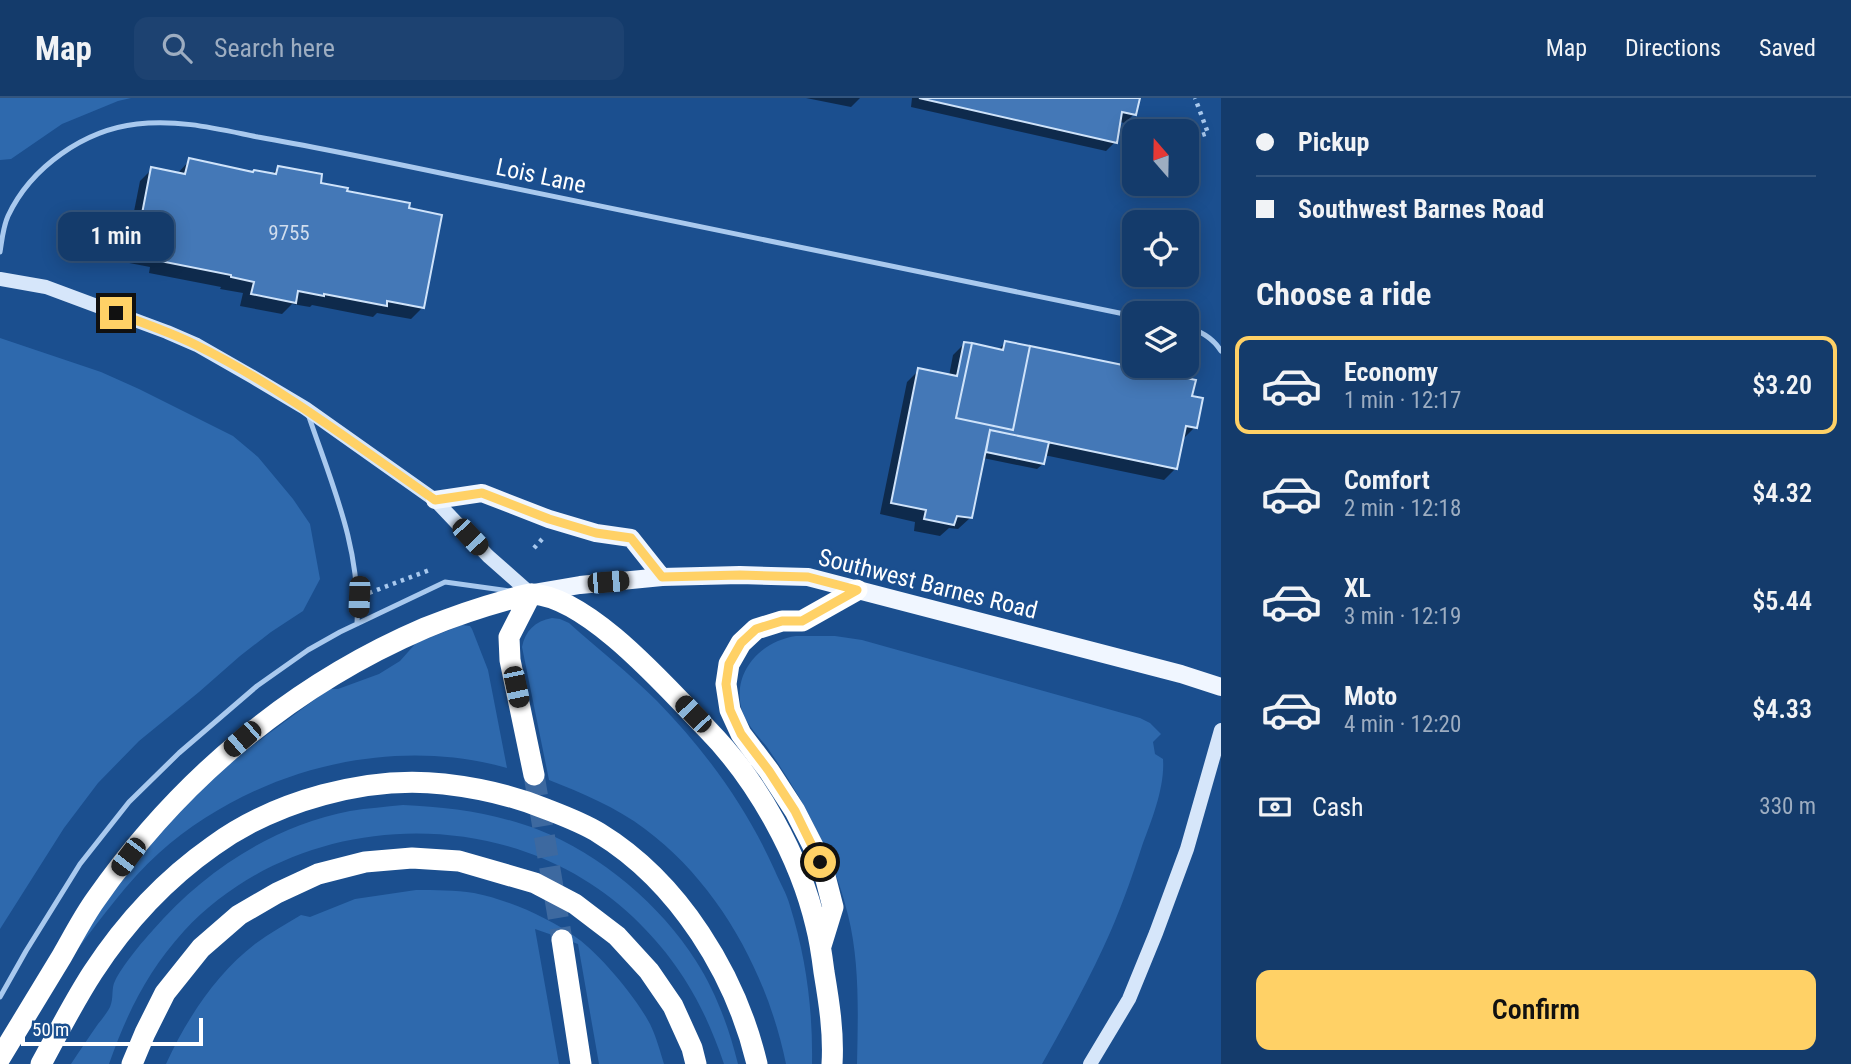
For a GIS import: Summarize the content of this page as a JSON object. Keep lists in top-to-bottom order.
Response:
{
  "streets": {
    "main road": ["Southwest Barnes Road"],
    "lane": ["Lois Lane"]
  },
  "house_numbers": ["9755"],
  "scale_bar": "50 m",
  "north": "top",
  "page": {
    "header": "Map",
    "search": "Search here",
    "nav": ["Map", "Directions", "Saved"],
    "banner": ["Pickup", "Southwest Barnes Road"],
    "bubble": "1 min",
    "heading": "Choose a ride",
    "list": [
      {
        "name": "Economy",
        "note": "1 min · 12:17",
        "value": "$3.20"
      },
      {
        "name": "Comfort",
        "note": "2 min · 12:18",
        "value": "$4.32"
      },
      {
        "name": "XL",
        "note": "3 min · 12:19",
        "value": "$5.44"
      },
      {
        "name": "Moto",
        "note": "4 min · 12:20",
        "value": "$4.33"
      }
    ],
    "pay": ["Cash", "330 m"],
    "buttons": "Confirm",
    "scale": "50 m"
  }
}
